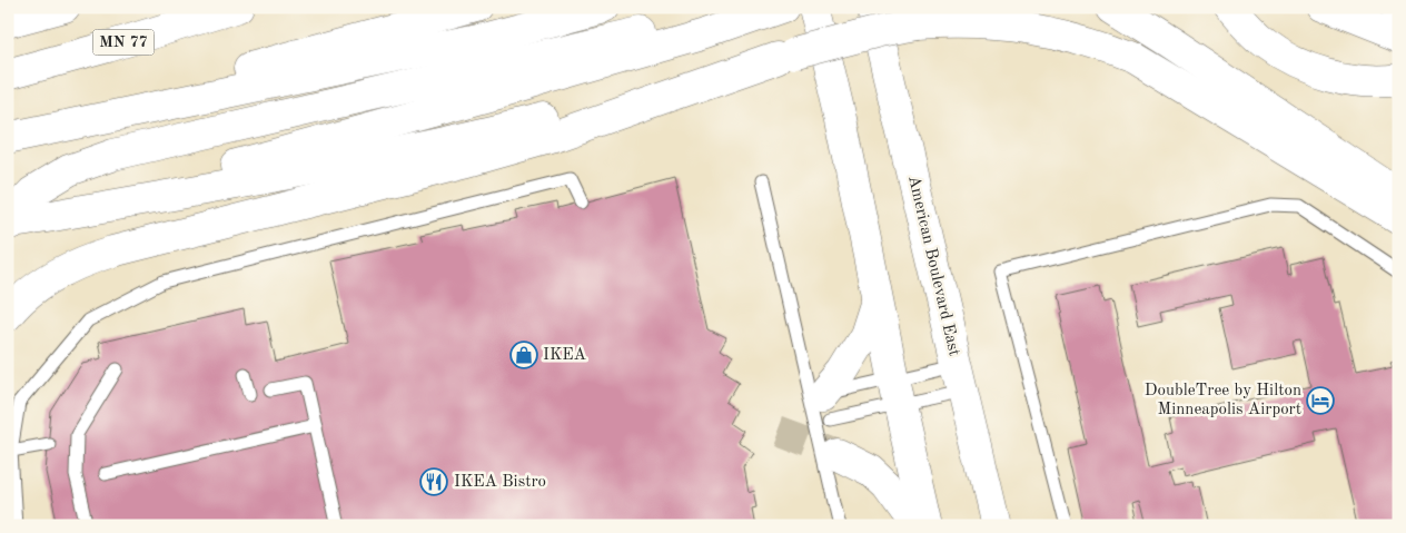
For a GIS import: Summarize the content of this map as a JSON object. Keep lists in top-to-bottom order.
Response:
{
  "streets": {
    "main road": ["MN 77", "American Boulevard East"]
  },
  "places": {
    "shop": ["IKEA"],
    "hotel": ["DoubleTree by Hilton Minneapolis Airport"],
    "restaurant": ["IKEA Bistro"]
  }
}
